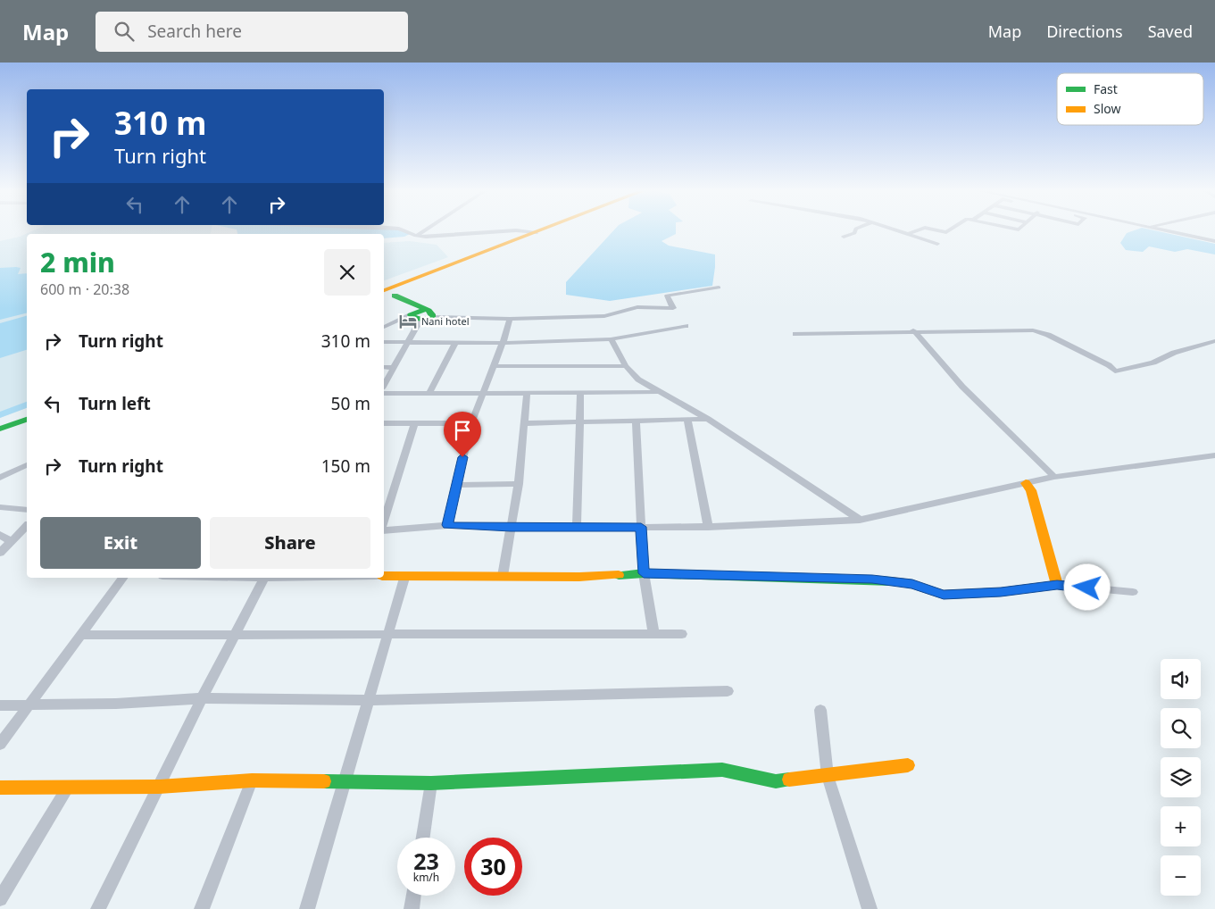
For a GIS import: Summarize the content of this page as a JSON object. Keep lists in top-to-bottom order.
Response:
{
  "places": {
    "hotel": ["Nani hotel"]
  },
  "legend": ["Fast", "Slow"],
  "page": {
    "header": "Map",
    "search": "Search here",
    "nav": ["Map", "Directions", "Saved"],
    "turn": ["310 m", "Turn right"],
    "heading": ["2 min", "600 m · 20:38"],
    "list": [
      {
        "name": "Turn right",
        "value": "310 m"
      },
      {
        "name": "Turn left",
        "value": "50 m"
      },
      {
        "name": "Turn right",
        "value": "150 m"
      }
    ],
    "buttons": ["Exit", "Share"],
    "map_buttons": ["+", "−"],
    "speed": "23 km/h",
    "limit": "30"
  }
}
